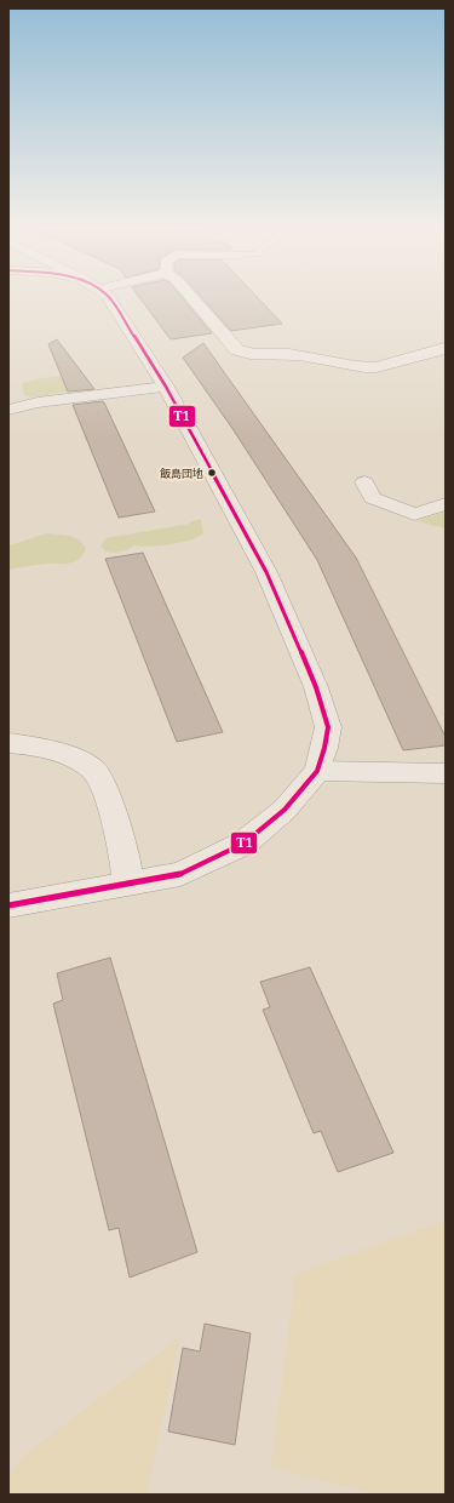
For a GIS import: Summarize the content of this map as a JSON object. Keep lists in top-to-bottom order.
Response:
{
  "places": ["飯島団地"],
  "lines": ["transit line T1"]
}
